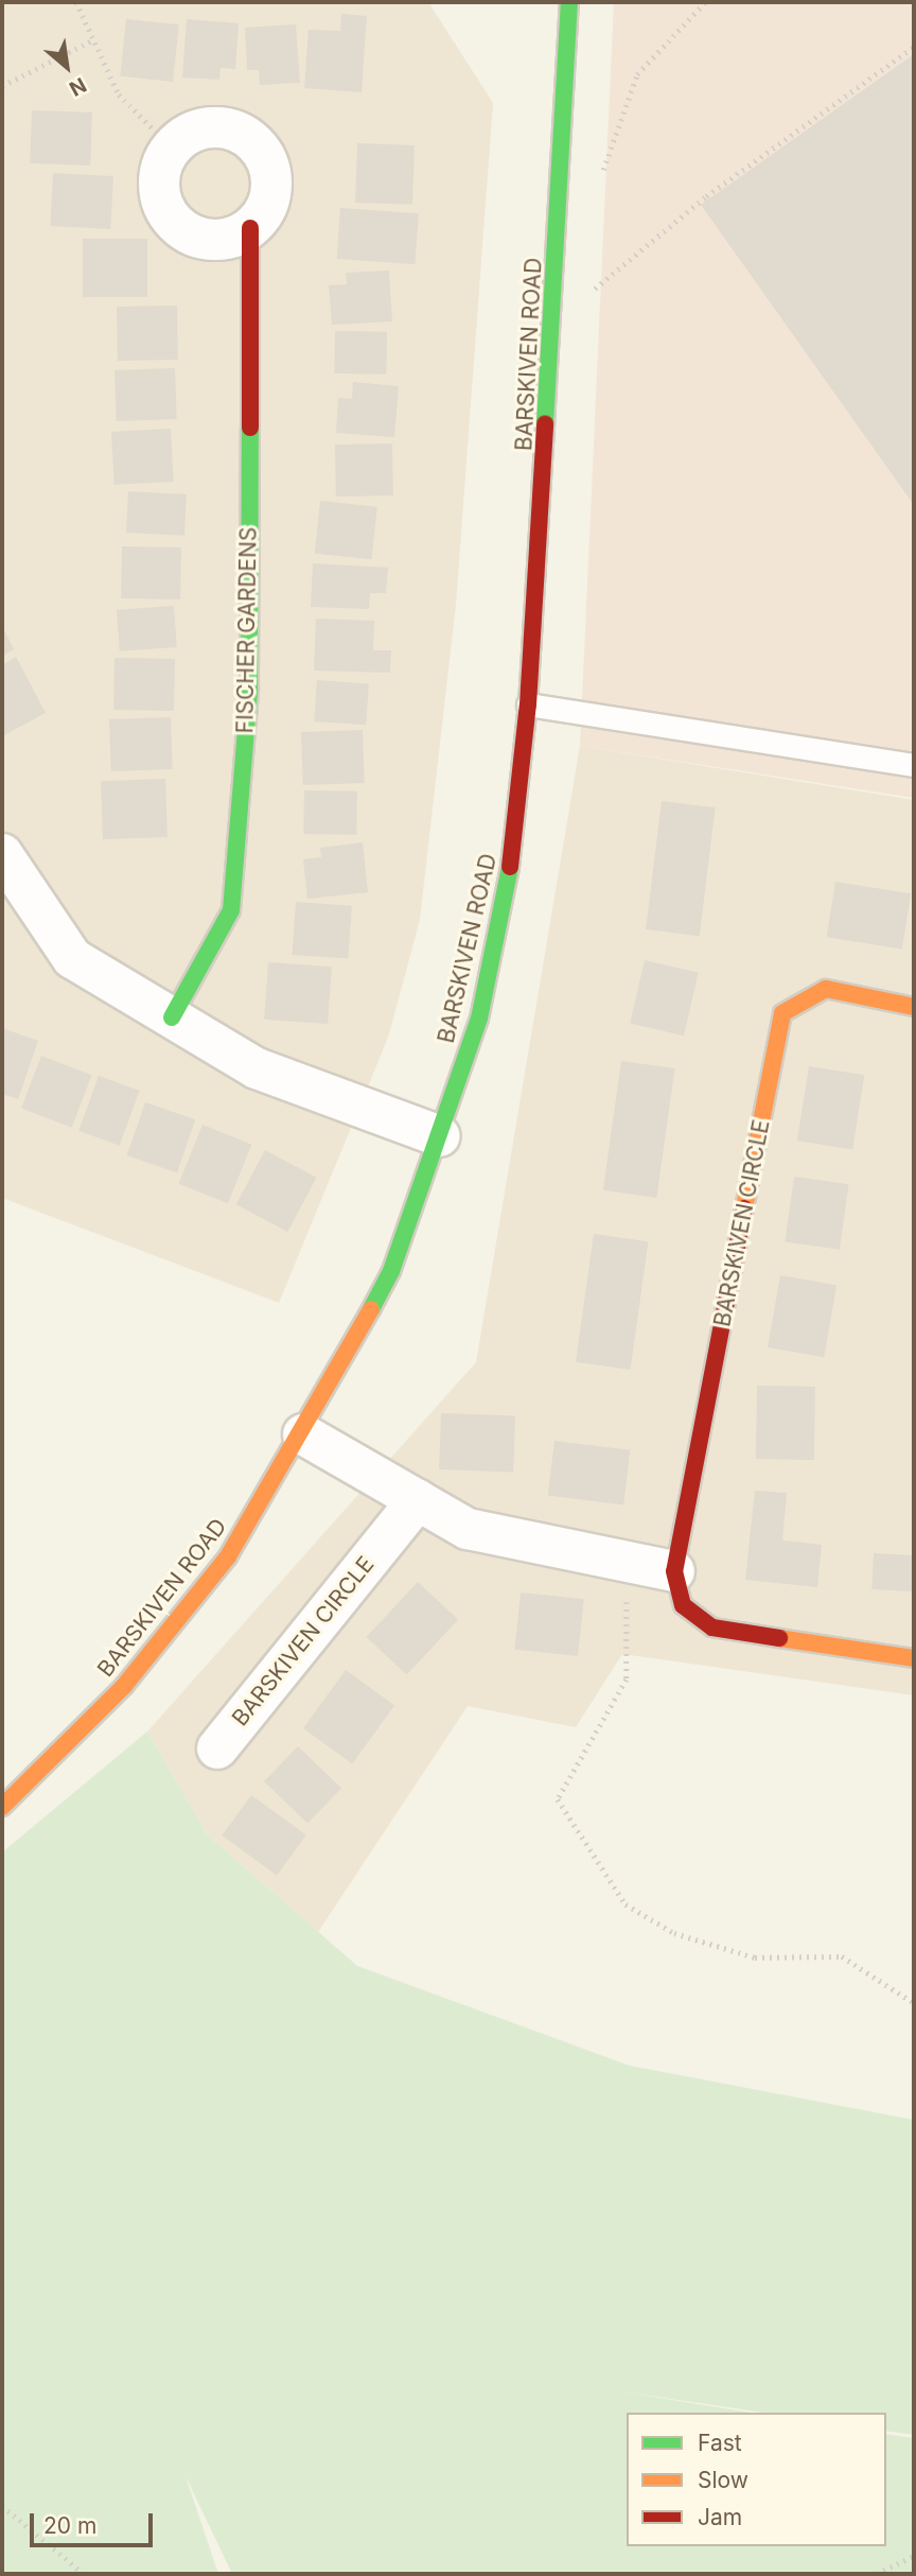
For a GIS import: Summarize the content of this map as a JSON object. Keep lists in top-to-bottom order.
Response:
{
  "streets": {
    "street": ["BARSKIVEN ROAD", "FISCHER GARDENS", "BARSKIVEN CIRCLE"]
  },
  "legend": ["Fast", "Slow", "Jam"],
  "scale_bar": "20 m",
  "north": "bottom right"
}
